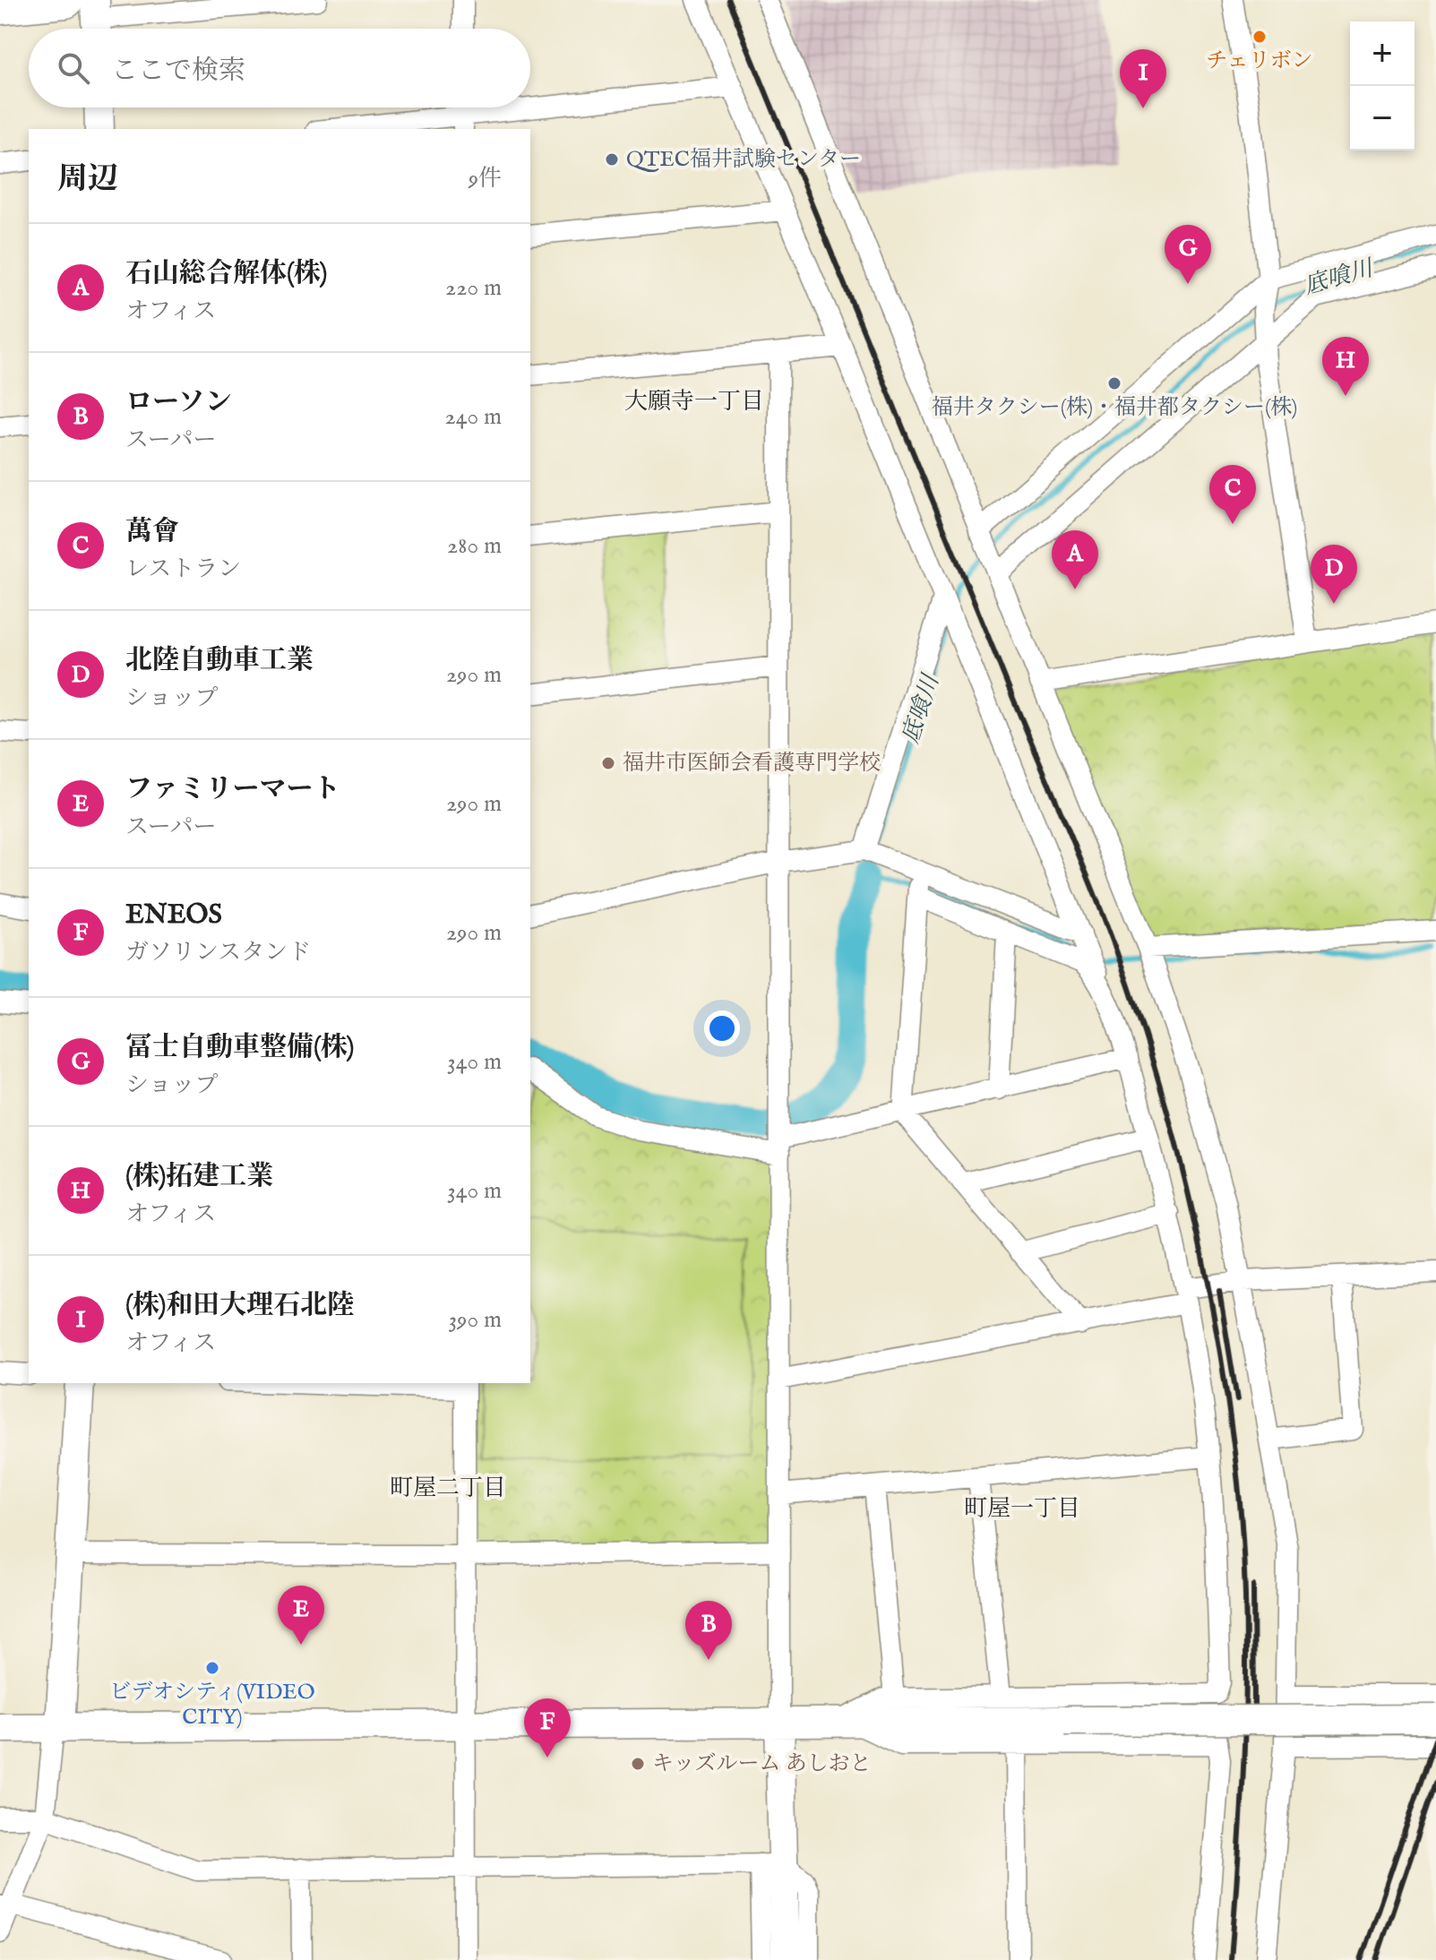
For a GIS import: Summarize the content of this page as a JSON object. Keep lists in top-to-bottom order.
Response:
{
  "districts": ["大願寺一丁目", "町屋二丁目", "町屋一丁目"],
  "water": ["底喰川"],
  "places": [
    "チェリボン",
    "QTEC福井試験センター",
    "福井タクシー(株)・福井都タクシー(株)",
    "福井市医師会看護専門学校",
    "ビデオシティ(VIDEO CITY)",
    "キッズルーム あしおと"
  ],
  "page": {
    "map_buttons": ["+", "−"],
    "search": "ここで検索",
    "pins": [
      "I",
      "G",
      "H",
      "C",
      "A",
      "D",
      "E",
      "B",
      "F"
    ],
    "heading": ["周辺", "9件"],
    "list": [
      {
        "mark": "A",
        "name": "石山総合解体(株)",
        "note": "オフィス",
        "value": "220 m"
      },
      {
        "mark": "B",
        "name": "ローソン",
        "note": "スーパー",
        "value": "240 m"
      },
      {
        "mark": "C",
        "name": "萬會",
        "note": "レストラン",
        "value": "280 m"
      },
      {
        "mark": "D",
        "name": "北陸自動車工業",
        "note": "ショップ",
        "value": "290 m"
      },
      {
        "mark": "E",
        "name": "ファミリーマート",
        "note": "スーパー",
        "value": "290 m"
      },
      {
        "mark": "F",
        "name": "ENEOS",
        "note": "ガソリンスタンド",
        "value": "290 m"
      },
      {
        "mark": "G",
        "name": "冨士自動車整備(株)",
        "note": "ショップ",
        "value": "340 m"
      },
      {
        "mark": "H",
        "name": "(株)拓建工業",
        "note": "オフィス",
        "value": "340 m"
      },
      {
        "mark": "I",
        "name": "(株)和田大理石北陸",
        "note": "オフィス",
        "value": "390 m"
      }
    ]
  }
}
